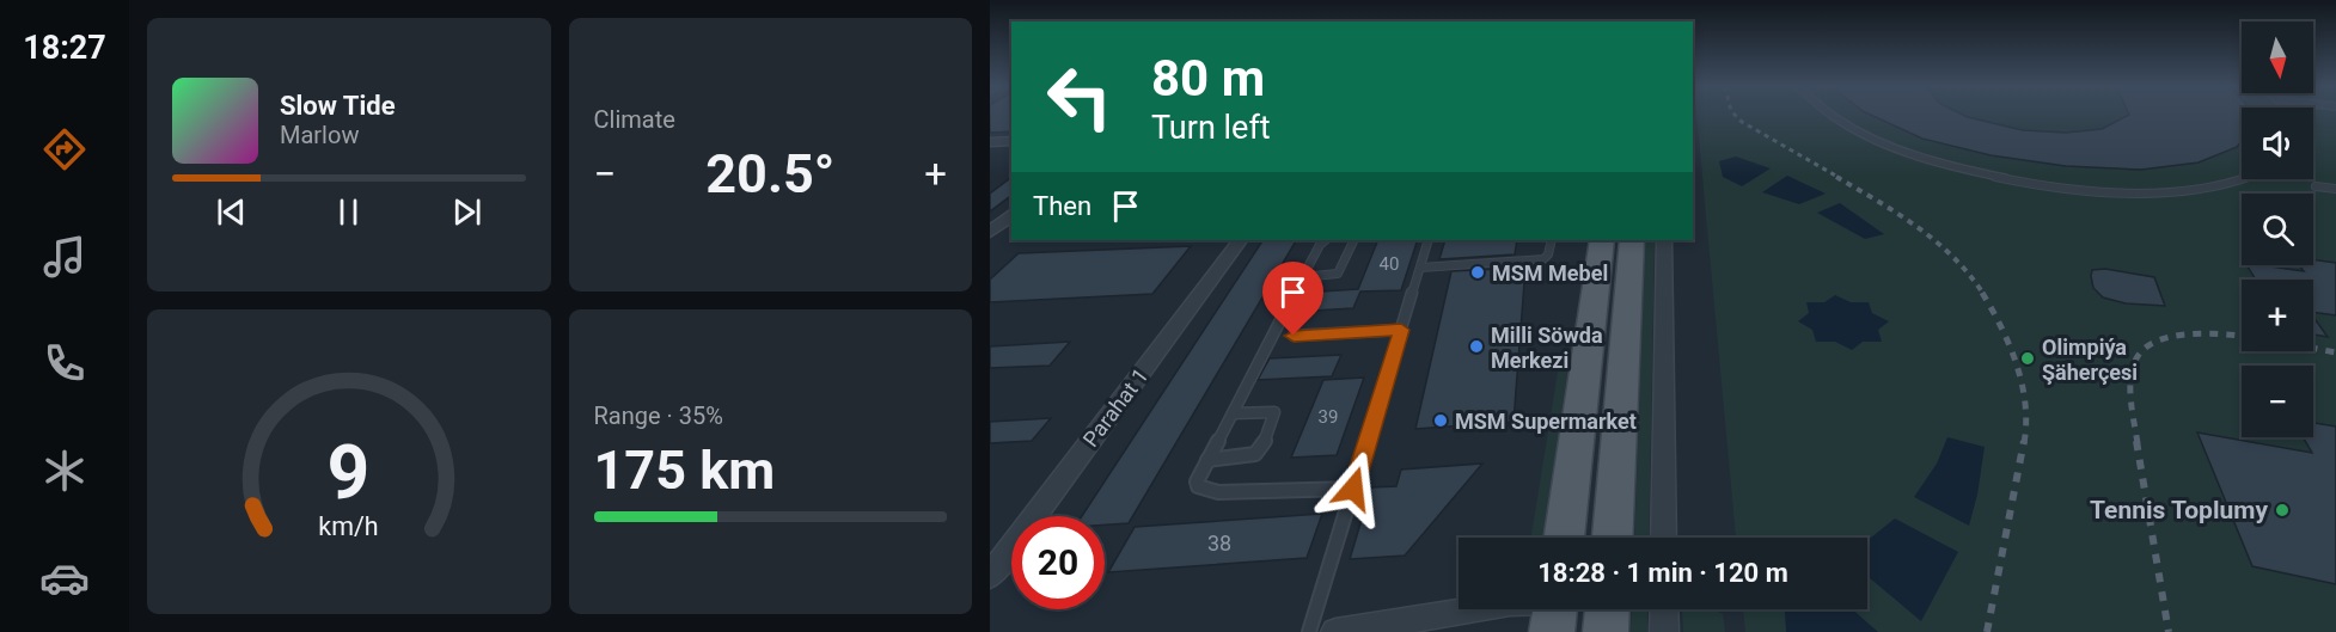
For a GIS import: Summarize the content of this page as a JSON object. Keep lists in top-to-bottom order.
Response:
{
  "streets": {
    "street": ["Parahat 1"]
  },
  "places": [
    "MSM Mebel",
    "Milli Söwda Merkezi",
    "Olimpiýa Şäherçesi",
    "MSM Supermarket",
    "Tennis Toplumy"
  ],
  "house_numbers": ["40", "39", "38"],
  "north": "bottom",
  "page": {
    "tabs": "18:27",
    "tile": [
      "Climate",
      ["Range · 35%", "175 km"]
    ],
    "map_buttons": ["+", "−"],
    "turn": ["80 m", "Turn left"],
    "song": ["Slow Tide", "Marlow"],
    "heat": ["−", "20.5°", "+"],
    "then": "Then",
    "limit": "20",
    "trip": "18:28 · 1 min · 120 m",
    "gauge": ["9", "km/h"]
  }
}
